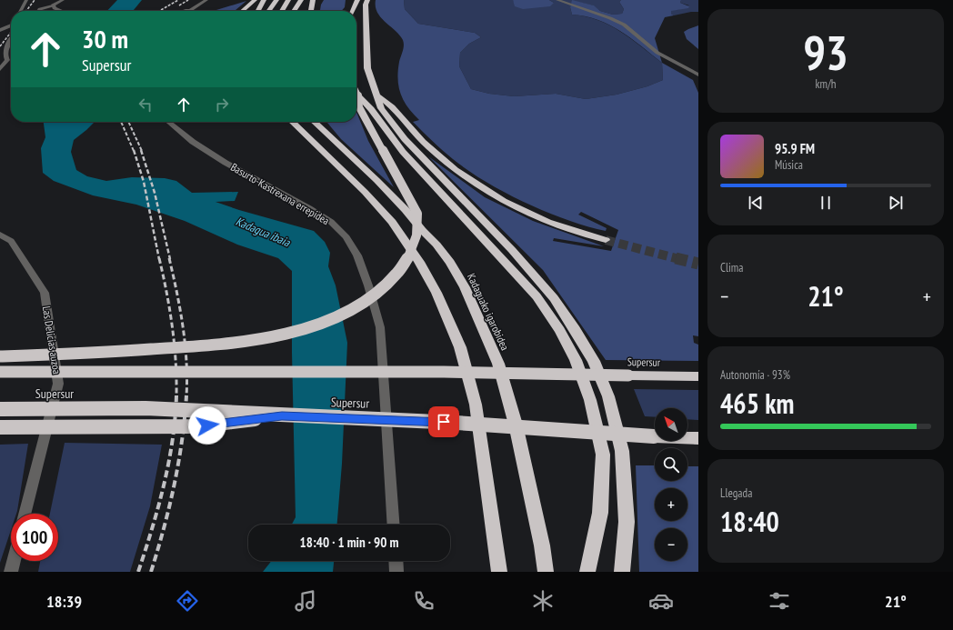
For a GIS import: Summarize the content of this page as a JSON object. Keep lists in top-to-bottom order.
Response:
{
  "streets": {
    "highway": ["Kadaguako igarobidea", "Supersur"],
    "street": ["Basurto-Kastrexana errepidea", "Las Delicias auzoa"]
  },
  "water": ["Kadagua ibaia"],
  "north": "top left",
  "page": {
    "tile": [
      ["93", "km/h"],
      "Clima",
      ["Autonomía · 93%", "465 km"],
      ["Llegada", "18:40"]
    ],
    "turn": ["30 m", "Supersur"],
    "song": ["95.9 FM", "Música"],
    "heat": ["−", "21°", "+"],
    "map_buttons": ["+", "−"],
    "limit": "100",
    "trip": "18:40 · 1 min · 90 m",
    "tabs": ["18:39", "21°"]
  }
}
